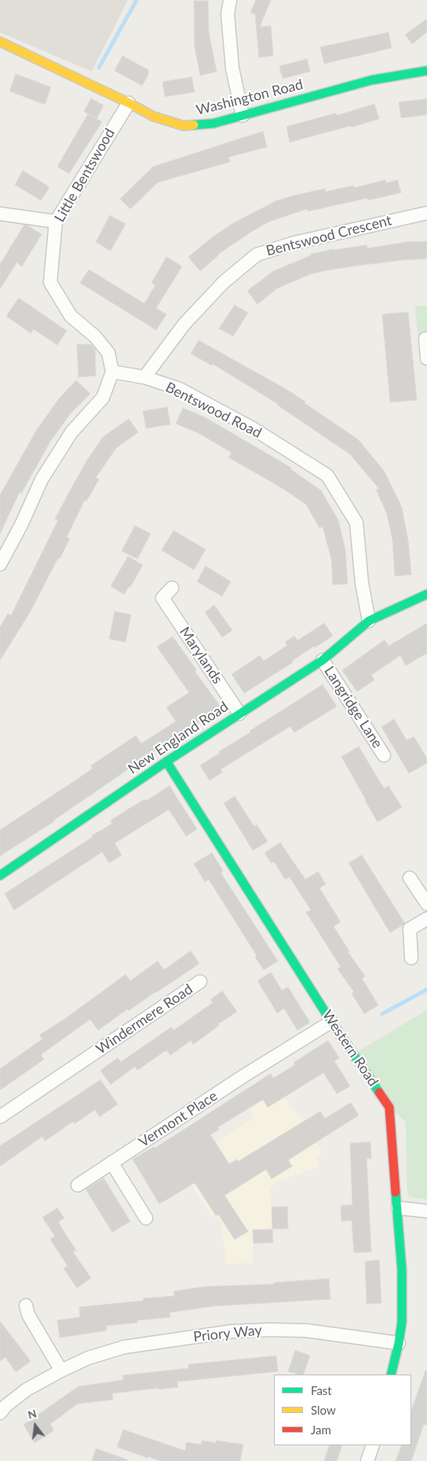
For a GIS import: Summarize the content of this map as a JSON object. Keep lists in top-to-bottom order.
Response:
{
  "streets": {
    "street": [
      "Washington Road",
      "Little Bentswood",
      "Bentswood Crescent",
      "Bentswood Road",
      "Marylands",
      "Langridge Lane",
      "New England Road",
      "Windermere Road",
      "Western Road",
      "Vermont Place",
      "Priory Way"
    ]
  },
  "crossings": [
    ["Washington Road", "Little Bentswood"],
    ["Little Bentswood", "Bentswood Road"],
    ["Bentswood Crescent", "Bentswood Road"],
    ["Bentswood Road", "New England Road"],
    ["Marylands", "New England Road"],
    ["Langridge Lane", "New England Road"],
    ["New England Road", "Western Road"],
    ["Western Road", "Vermont Place"],
    ["Western Road", "Priory Way"]
  ],
  "legend": ["Fast", "Slow", "Jam"],
  "north": "top"
}
